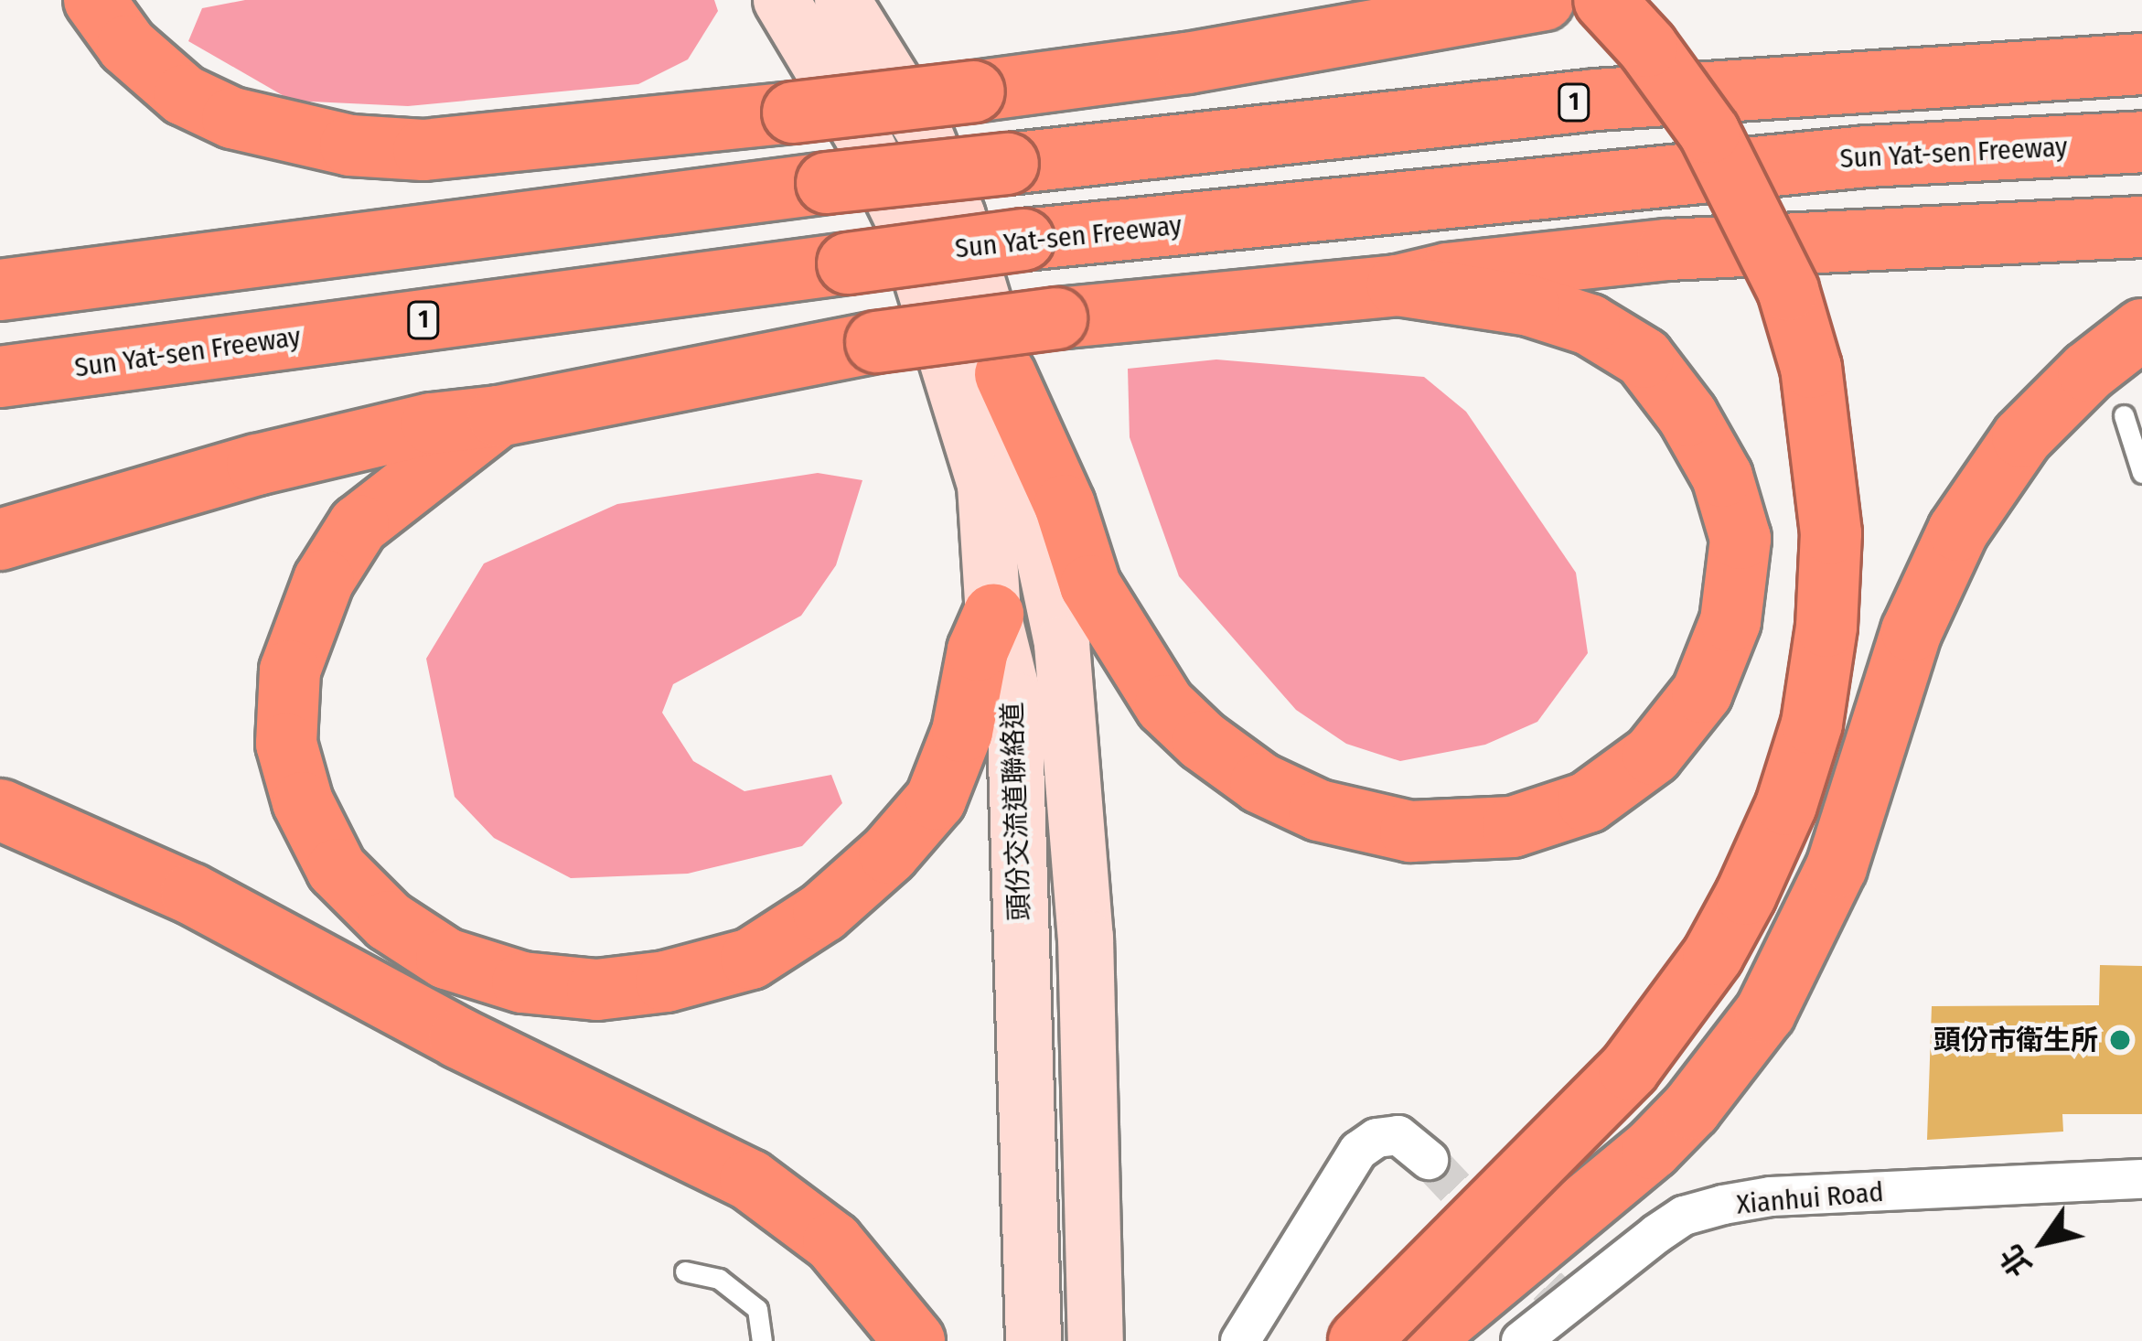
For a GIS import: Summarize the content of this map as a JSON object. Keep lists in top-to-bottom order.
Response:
{
  "streets": {
    "highway": ["1", "Sun Yat-sen Freeway"],
    "main road": ["頭份交流道聯絡道"],
    "street": ["Xianhui Road"]
  },
  "places": ["頭份市衛生所"],
  "north": "bottom left"
}
